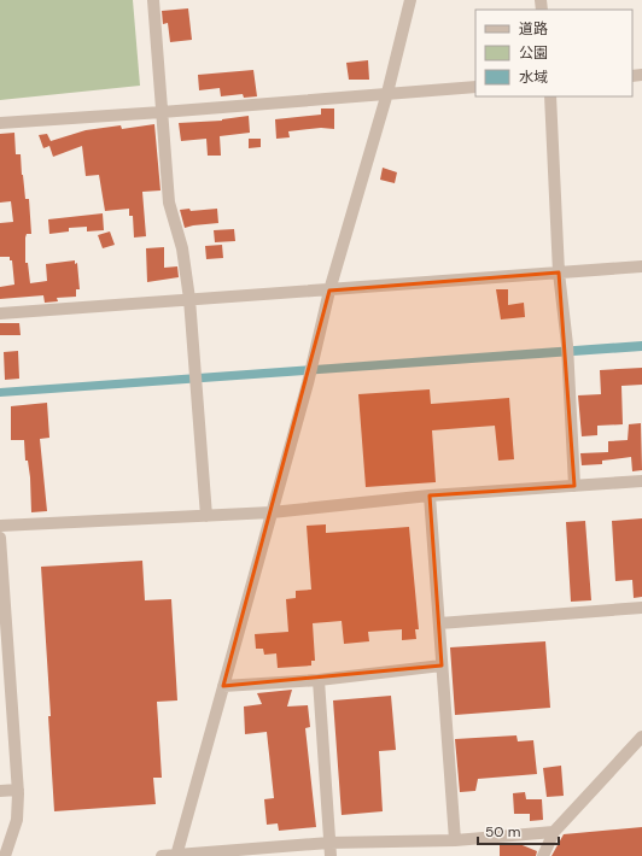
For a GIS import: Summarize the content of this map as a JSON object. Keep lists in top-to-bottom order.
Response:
{
  "legend": ["道路", "公園", "水域"],
  "scale_bar": "50 m"
}
